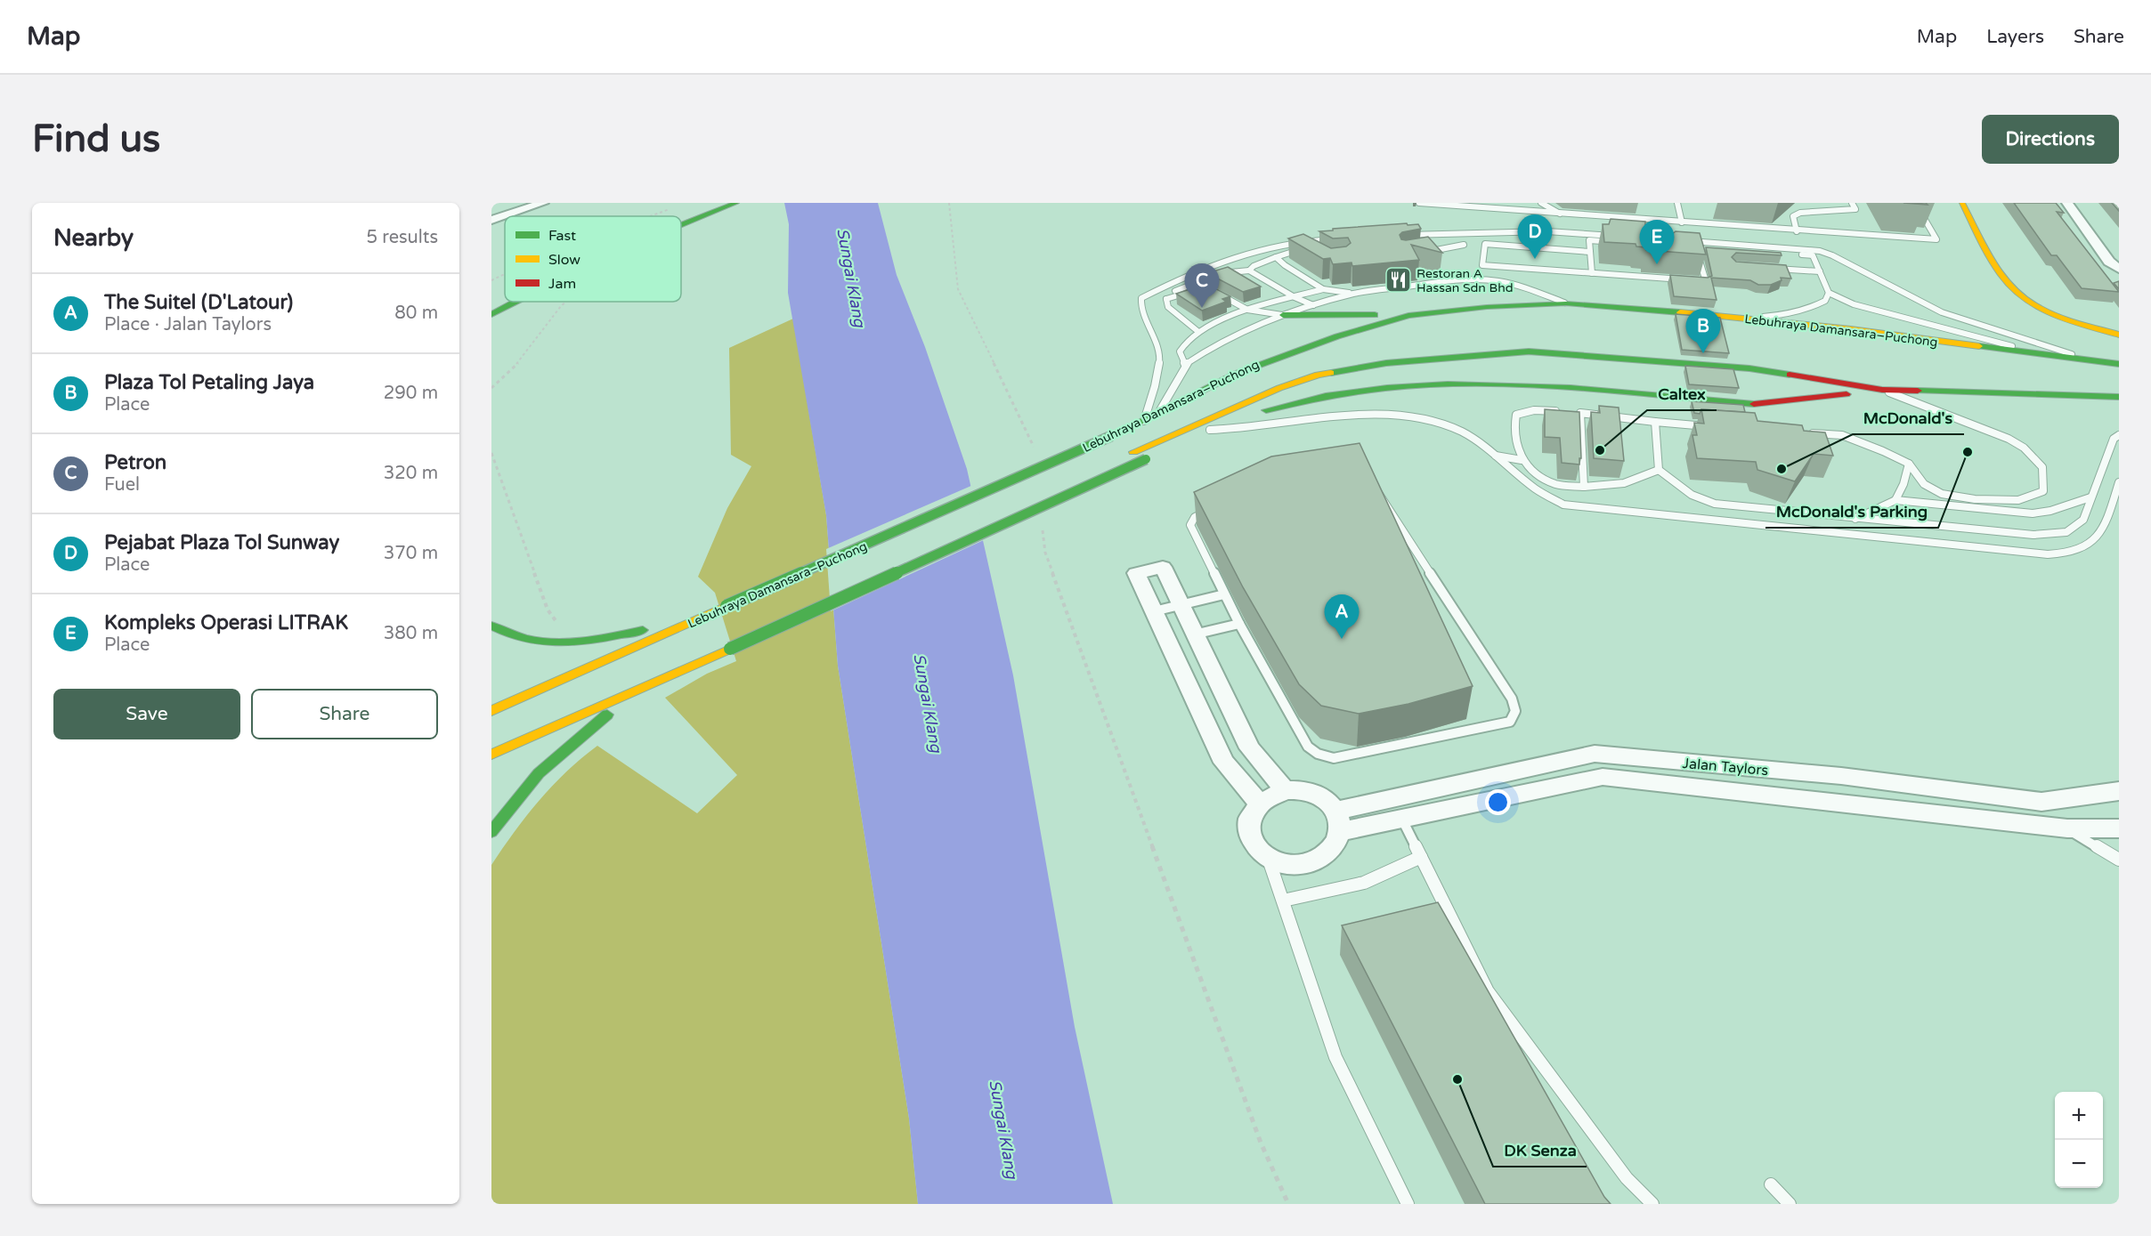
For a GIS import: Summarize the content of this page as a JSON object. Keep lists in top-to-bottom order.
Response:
{
  "streets": {
    "highway": ["Lebuhraya Damansara–Puchong"],
    "street": ["Jalan Taylors"]
  },
  "water": ["Sungai Klang"],
  "places": {
    "restaurant": ["Restoran A Hassan Sdn Bhd"],
    "other": [
      "Caltex",
      "McDonald's Parking",
      "McDonald's",
      "DK Senza"
    ]
  },
  "legend": ["Fast", "Slow", "Jam"],
  "page": {
    "header": "Map",
    "nav": ["Map", "Layers", "Share"],
    "buttons": [
      "Directions",
      ["Save", "Share"]
    ],
    "title": "Find us",
    "heading": ["Nearby", "5 results"],
    "pins": [
      "D",
      "E",
      "C",
      "B",
      "A"
    ],
    "list": [
      {
        "mark": "A",
        "name": "The Suitel (D'Latour)",
        "note": "Place · Jalan Taylors",
        "value": "80 m"
      },
      {
        "mark": "B",
        "name": "Plaza Tol Petaling Jaya",
        "note": "Place",
        "value": "290 m"
      },
      {
        "mark": "C",
        "name": "Petron",
        "note": "Fuel",
        "value": "320 m"
      },
      {
        "mark": "D",
        "name": "Pejabat Plaza Tol Sunway",
        "note": "Place",
        "value": "370 m"
      },
      {
        "mark": "E",
        "name": "Kompleks Operasi LITRAK",
        "note": "Place",
        "value": "380 m"
      }
    ],
    "map_buttons": ["+", "−"]
  }
}
